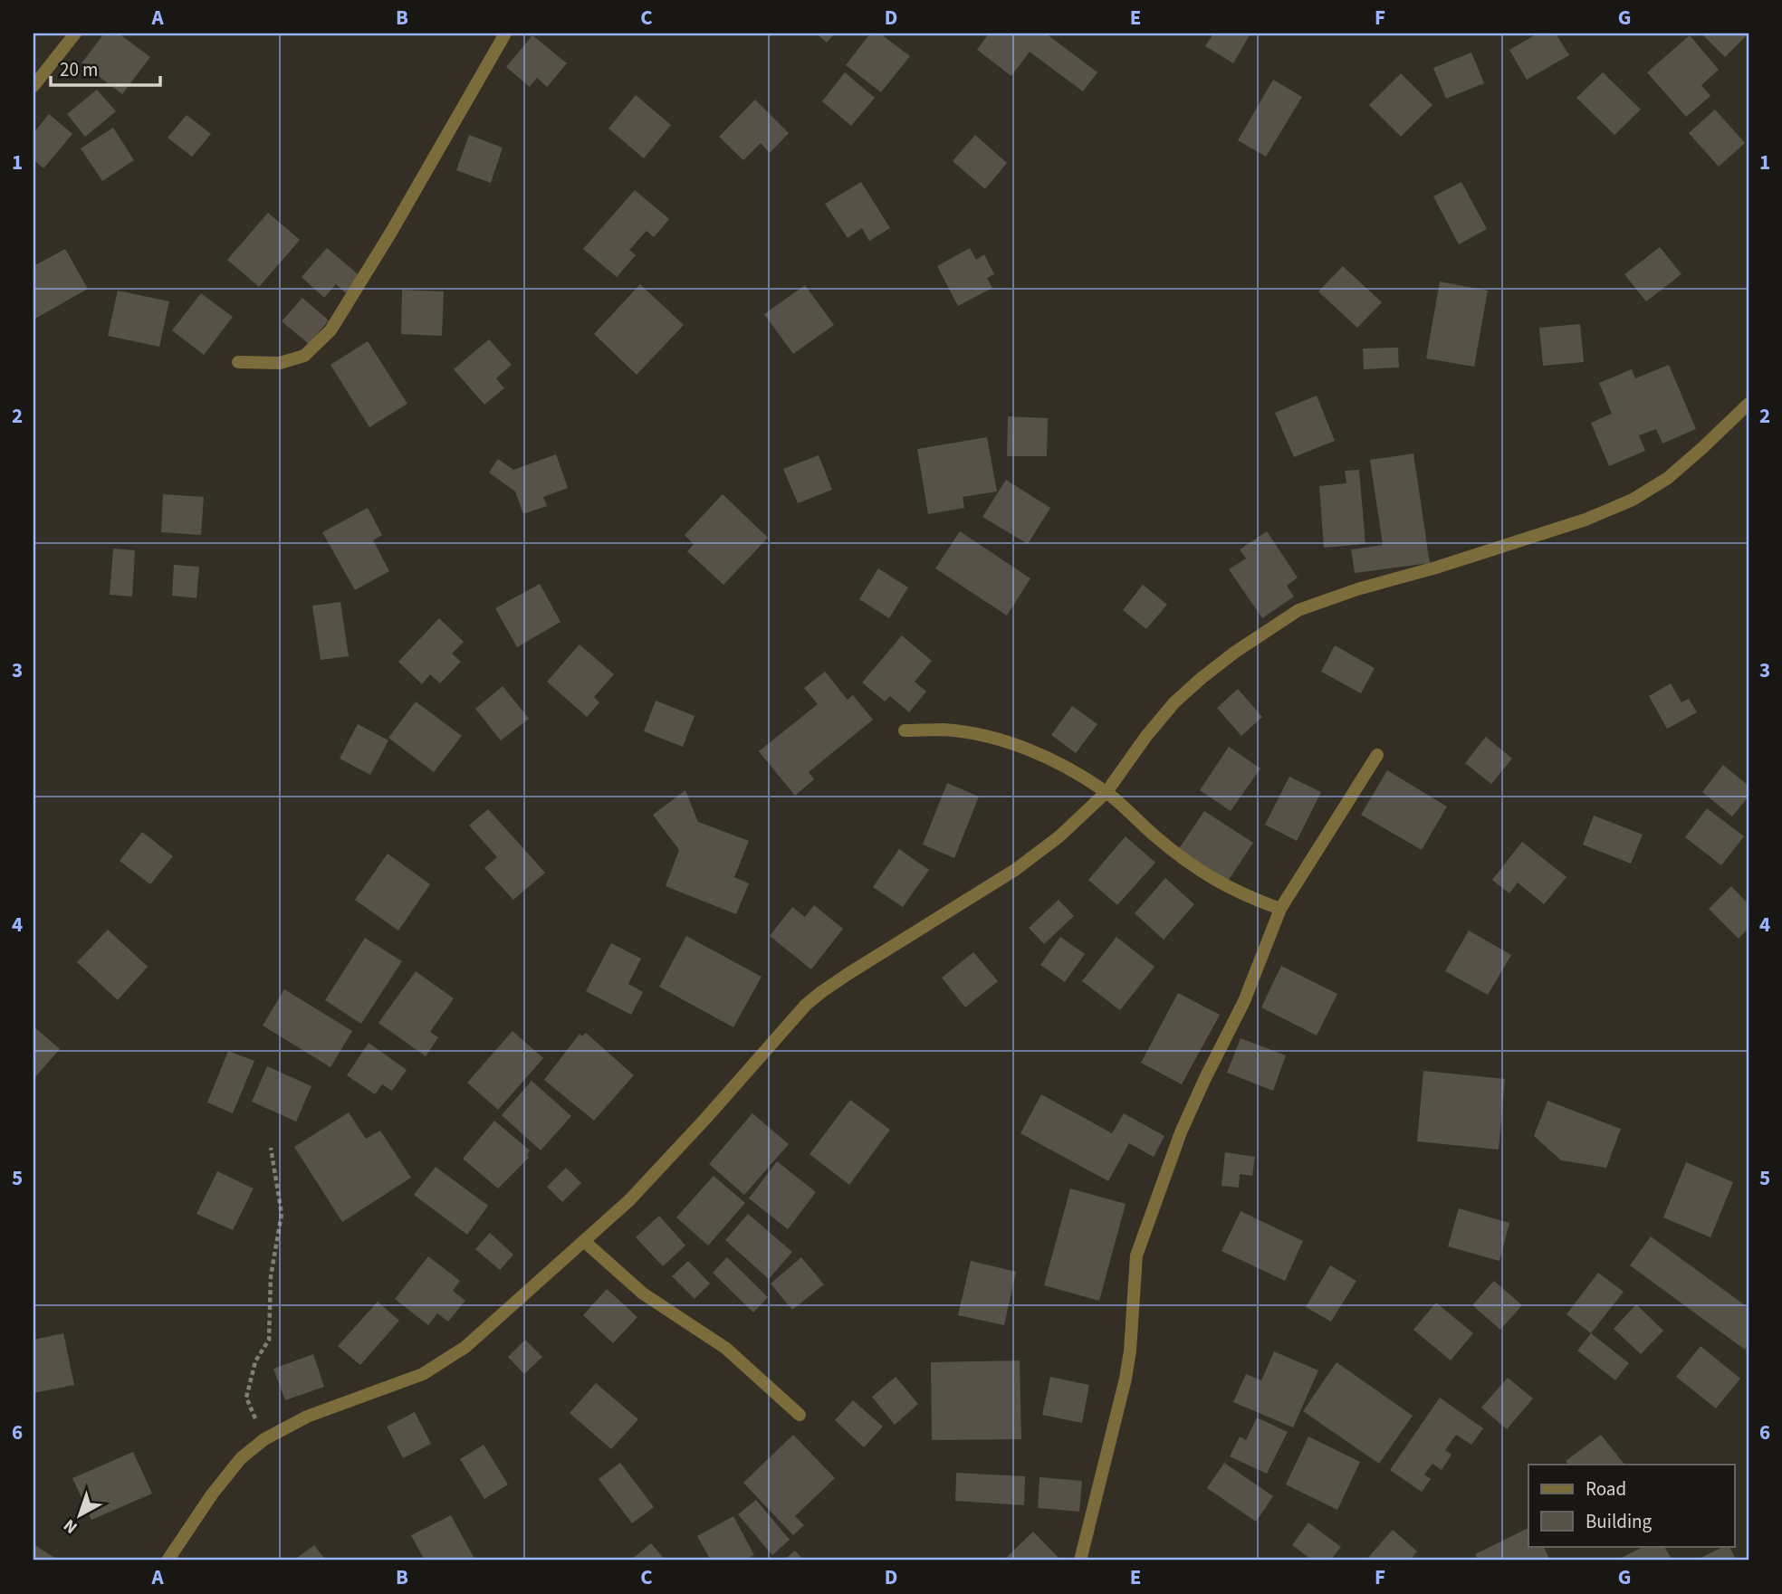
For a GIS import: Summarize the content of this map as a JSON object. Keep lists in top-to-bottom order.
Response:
{
  "legend": ["Road", "Building"],
  "scale_bar": "20 m",
  "north": "bottom left",
  "grid": {
    "columns": [
      "A",
      "B",
      "C",
      "D",
      "E",
      "F",
      "G"
    ],
    "rows": [
      "1",
      "2",
      "3",
      "4",
      "5",
      "6"
    ]
  }
}
